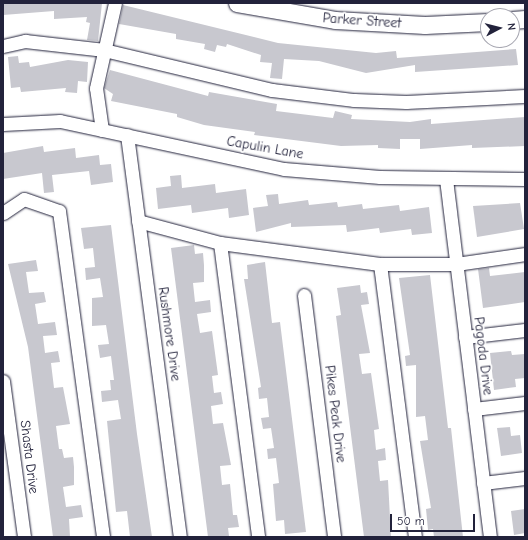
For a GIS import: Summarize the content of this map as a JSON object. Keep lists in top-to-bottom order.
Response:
{
  "streets": {
    "main road": ["Parker Street"],
    "street": [
      "Capulin Lane",
      "Rushmore Drive",
      "Pagoda Drive",
      "Pikes Peak Drive",
      "Shasta Drive"
    ]
  },
  "crossings": [
    ["Capulin Lane", "Rushmore Drive"],
    ["Capulin Lane", "Pagoda Drive"]
  ],
  "scale_bar": "50 m",
  "north": "right"
}
